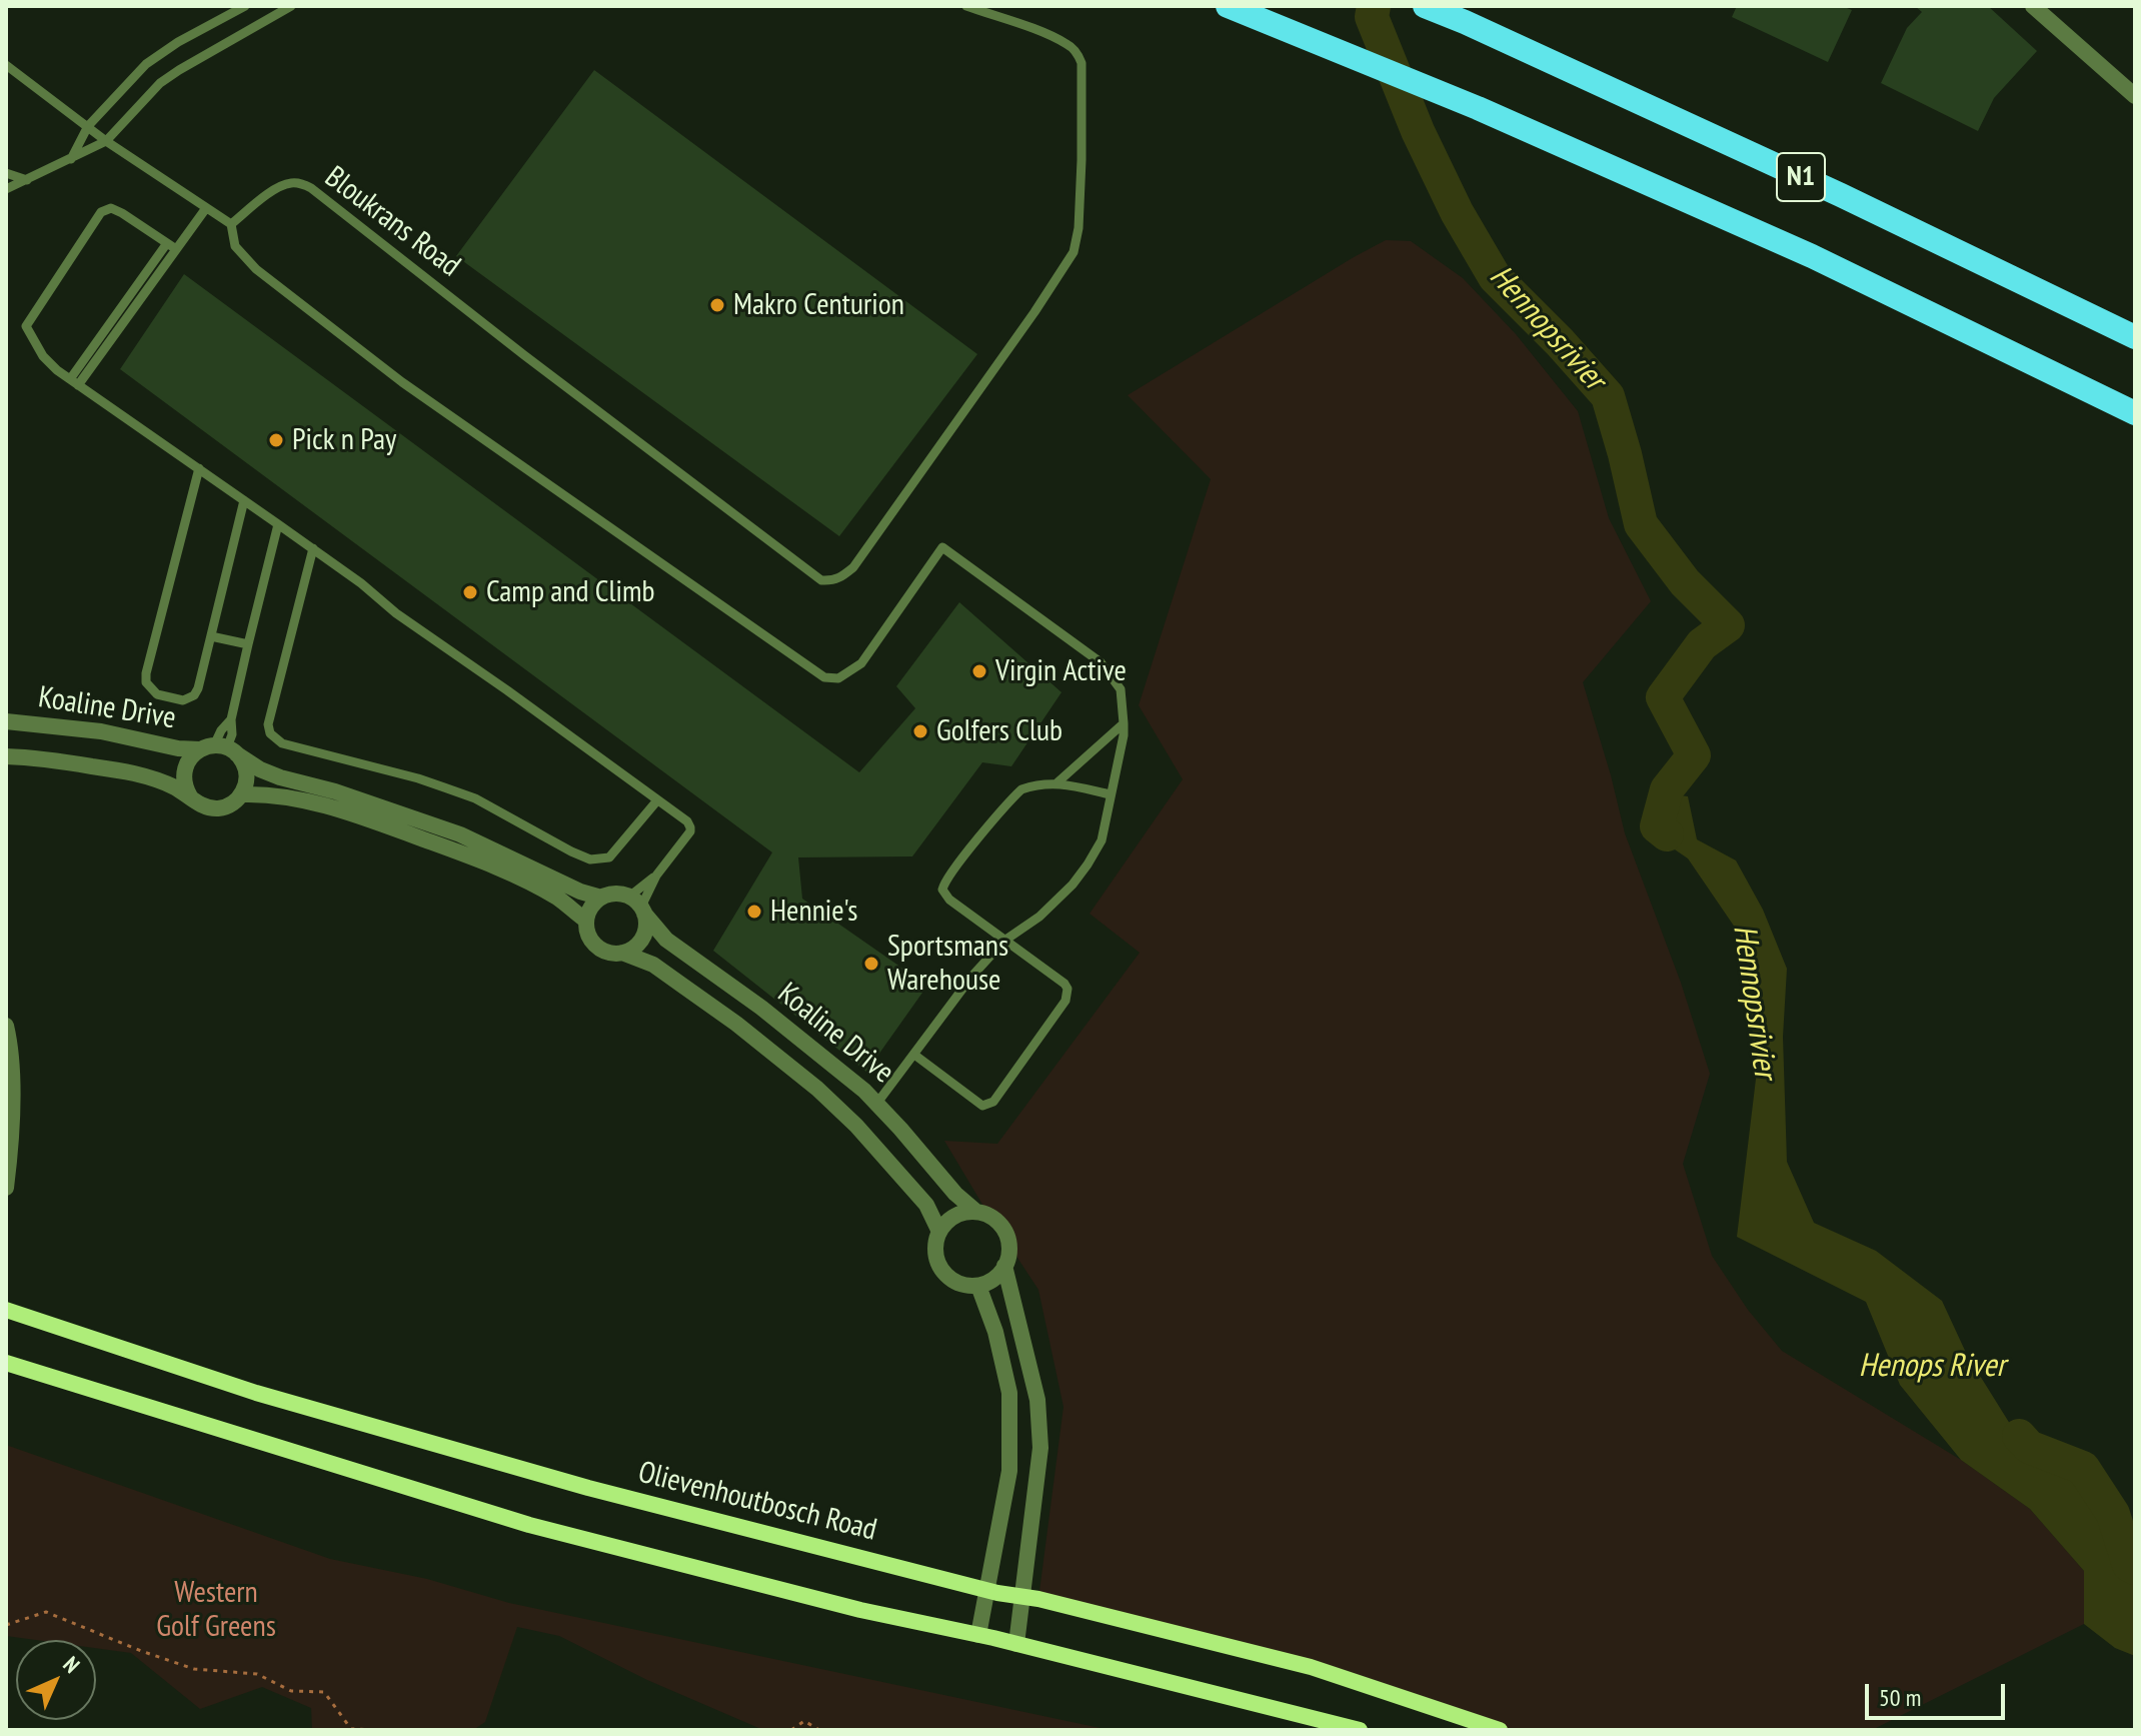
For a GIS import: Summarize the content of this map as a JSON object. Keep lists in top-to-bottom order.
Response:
{
  "streets": {
    "highway": ["N1"],
    "main road": ["Olievenhoutbosch Road"],
    "street": ["Koaline Drive"],
    "lane": ["Bloukrans Road"]
  },
  "crossings": [
    ["Koaline Drive", "Olievenhoutbosch Road"]
  ],
  "water": ["Hennopsrivier", "Henops River"],
  "parks": ["Western Golf Greens"],
  "places": [
    "Makro Centurion",
    "Pick n Pay",
    "Camp and Climb",
    "Virgin Active",
    "Golfers Club",
    "Hennie's",
    "Sportsmans Warehouse"
  ],
  "scale_bar": "50 m",
  "north": "top right"
}
